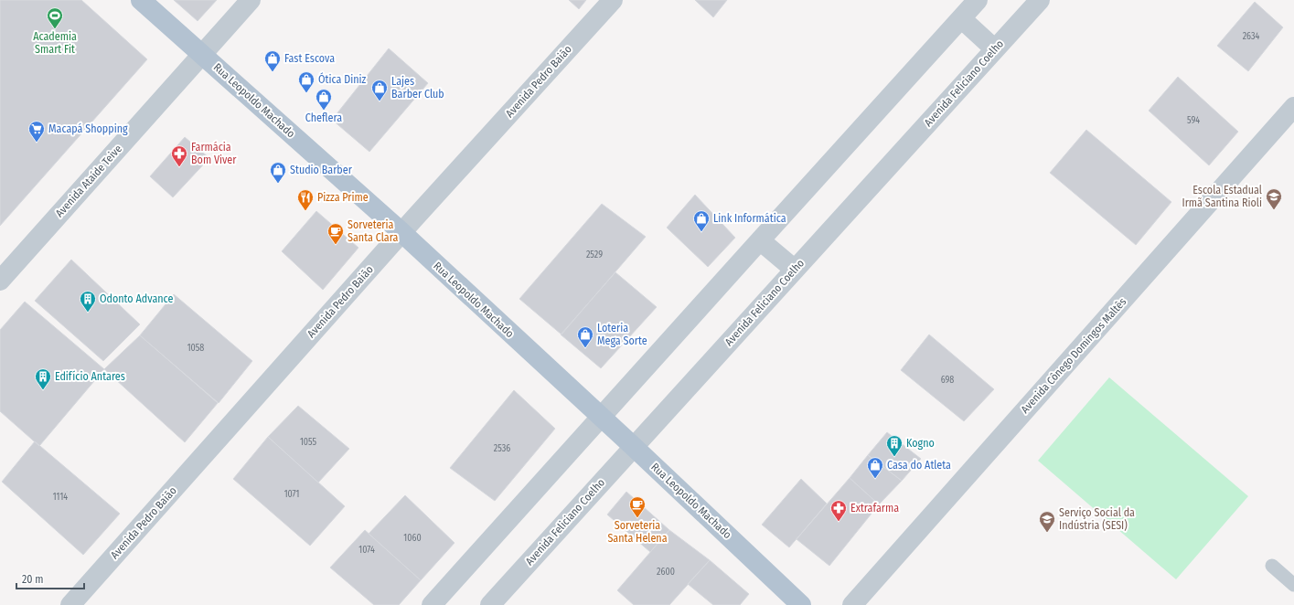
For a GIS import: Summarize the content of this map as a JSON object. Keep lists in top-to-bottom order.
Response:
{
  "streets": {
    "main road": ["Rua Leopoldo Machado"],
    "street": [
      "Avenida Pedro Baião",
      "Avenida Feliciano Coelho",
      "Avenida Ataíde Teive",
      "Avenida Cônego Domingos Maltês"
    ]
  },
  "crossings": [
    ["Avenida Pedro Baião", "Rua Leopoldo Machado"],
    ["Avenida Feliciano Coelho", "Rua Leopoldo Machado"],
    ["Rua Leopoldo Machado", "Avenida Ataíde Teive"]
  ],
  "places": {
    "sports": ["Academia Smart Fit"],
    "shop": [
      "Fast Escova",
      "Ótica Diniz",
      "Lajes Barber Club",
      "Cheflera",
      "Studio Barber",
      "Link Informática",
      "Loteria Mega Sorte",
      "Casa do Atleta"
    ],
    "supermarket": ["Macapá Shopping"],
    "pharmacy": ["Farmácia Bom Viver", "Extrafarma"],
    "school or university": ["Escola Estadual Irmã Santina Rioli", "Serviço Social da Indústria (SESI)"],
    "restaurant": ["Pizza Prime"],
    "cafe": ["Sorveteria Santa Clara", "Sorveteria Santa Helena"],
    "building": ["Odonto Advance", "Edifício Antares", "Kogno"]
  },
  "house_numbers": [
    "2634",
    "594",
    "2529",
    "1058",
    "698",
    "1055",
    "2536",
    "1071",
    "1114",
    "1060",
    "1074",
    "2600"
  ],
  "scale_bar": "20 m"
}
